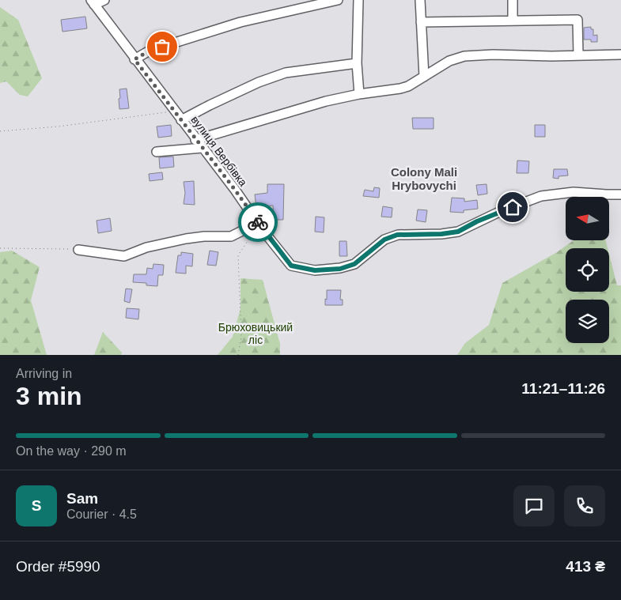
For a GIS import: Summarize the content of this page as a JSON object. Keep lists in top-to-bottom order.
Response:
{
  "streets": {
    "street": ["вулиця Вербівка"]
  },
  "districts": ["Colony Mali Hrybovychi"],
  "parks": ["Брюховицький ліс"],
  "north": "left",
  "page": {
    "heading": ["3 min", "Arriving in", "11:21–11:26"],
    "panel": [
      "Sam",
      "Courier · 4.5",
      "Order #5990",
      "413 ₴"
    ],
    "bar": "On the way · 290 m",
    "round": "S"
  }
}
